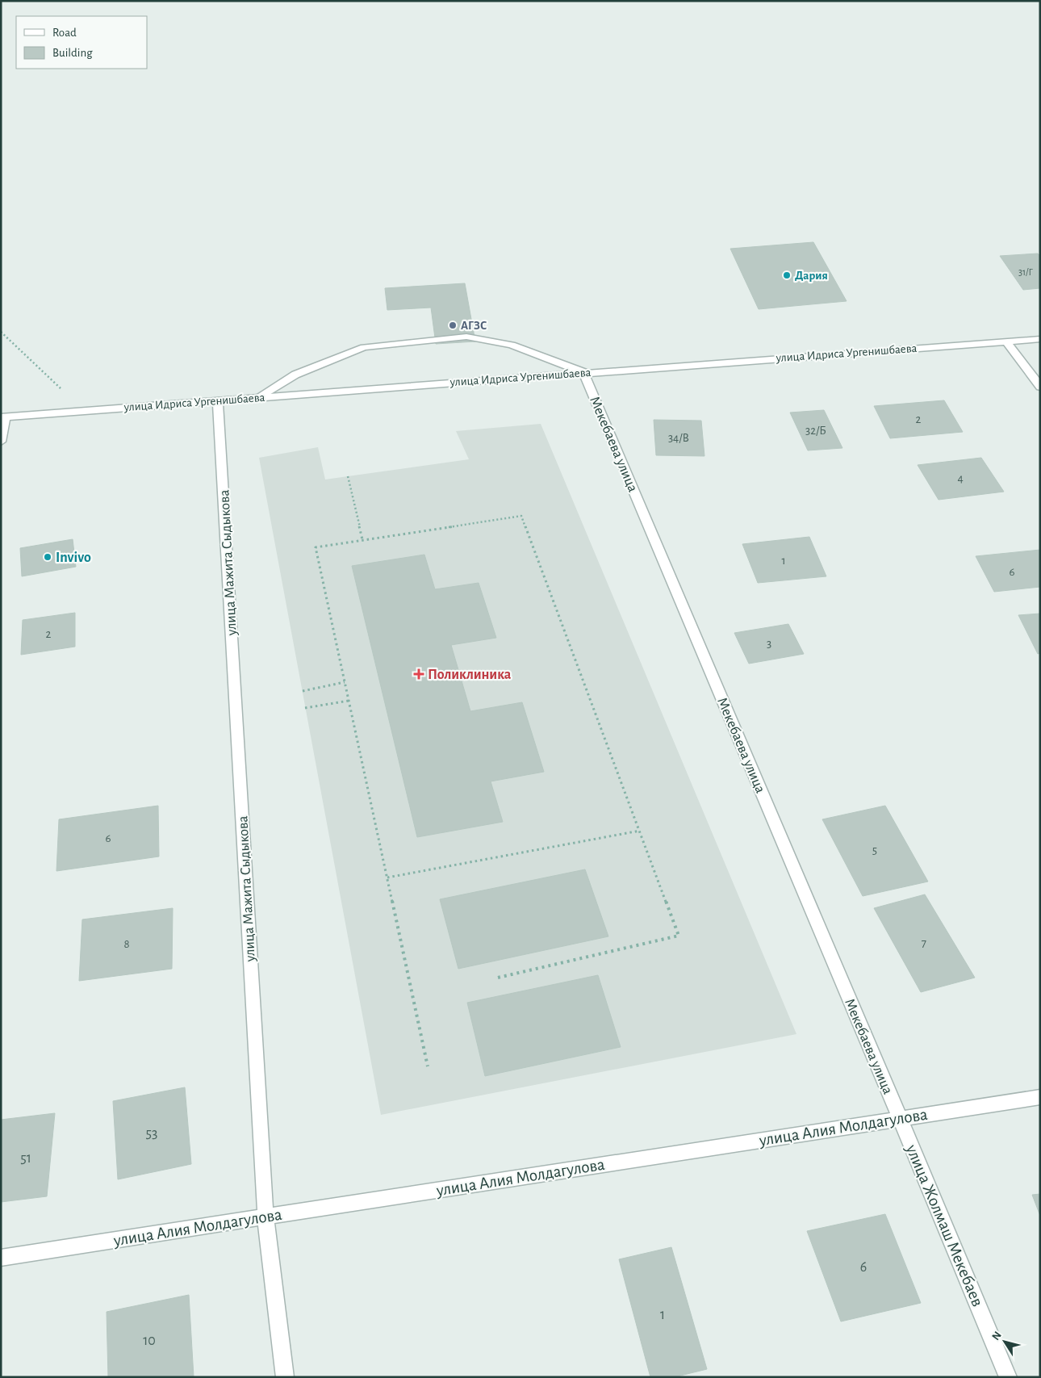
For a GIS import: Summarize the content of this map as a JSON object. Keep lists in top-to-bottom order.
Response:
{
  "streets": {
    "street": [
      "улица Идриса Ургенишбаева",
      "Мекебаева улица",
      "улица Мажита Сыдыкова",
      "улица Алия Молдагулова",
      "улица Жолмаш Мекебаев"
    ]
  },
  "crossings": [
    ["улица Идриса Ургенишбаева", "Мекебаева улица"],
    ["улица Идриса Ургенишбаева", "улица Мажита Сыдыкова"],
    ["Мекебаева улица", "улица Алия Молдагулова"],
    ["Мекебаева улица", "улица Жолмаш Мекебаев"],
    ["улица Мажита Сыдыкова", "улица Алия Молдагулова"],
    ["улица Алия Молдагулова", "улица Жолмаш Мекебаев"]
  ],
  "places": {
    "other": ["Дария", "АГЗС", "Invivo"],
    "health": ["Поликлиника"]
  },
  "house_numbers": [
    "31/Г",
    "2",
    "32/Б",
    "34/В",
    "4",
    "1",
    "6",
    "2",
    "3",
    "6",
    "5",
    "7",
    "8",
    "53",
    "51",
    "6",
    "1",
    "10"
  ],
  "legend": ["Road", "Building"],
  "north": "top left"
}
